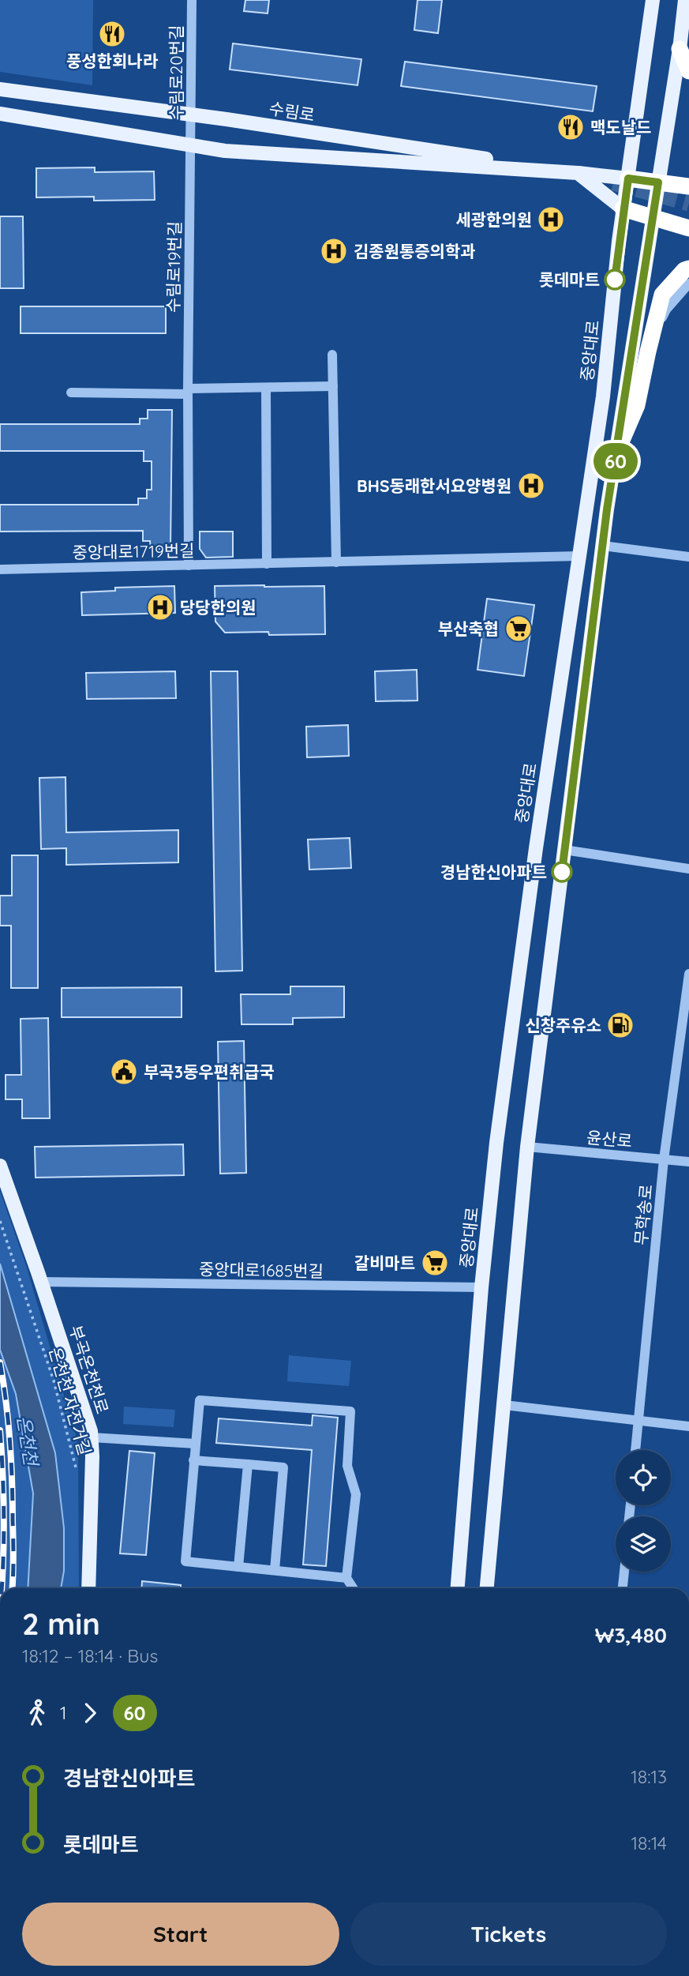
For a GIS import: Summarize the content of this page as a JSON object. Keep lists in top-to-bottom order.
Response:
{
  "streets": {
    "main road": ["수림로", "중앙대로", "부곡온천천로"],
    "street": [
      "수림로20번길",
      "수림로19번길",
      "중앙대로1719번길",
      "윤산로",
      "무학송로",
      "중앙대로1685번길"
    ],
    "path": ["온천천 자전거길"]
  },
  "crossings": [
    ["수림로20번길", "수림로"],
    ["수림로20번길", "수림로19번길"],
    ["수림로", "수림로19번길"],
    ["수림로", "중앙대로"],
    ["수림로19번길", "중앙대로1719번길"],
    ["중앙대로", "중앙대로1719번길"],
    ["중앙대로", "중앙대로1685번길"],
    ["윤산로", "무학송로"],
    ["중앙대로1685번길", "부곡온천천로"]
  ],
  "water": ["온천천"],
  "places": {
    "restaurant": ["풍성한회나라", "맥도날드"],
    "hospital": [
      "세광한의원",
      "김종원통증의학과",
      "BHS동래한서요양병원",
      "당당한의원"
    ],
    "other": ["롯데마트", "경남한신아파트"],
    "supermarket": ["부산축협", "갈비마트"],
    "fuel station": ["신창주유소"],
    "public building": ["부곡3동우편취급국"]
  },
  "lines": ["bus line 60"],
  "page": {
    "on_map": "60",
    "heading": ["2 min", "18:12 – 18:14 · Bus", "₩3,480"],
    "legs": ["1", "60"],
    "list": [
      {
        "name": "경남한신아파트",
        "value": "18:13"
      },
      {
        "name": "롯데마트",
        "value": "18:14"
      }
    ],
    "buttons": ["Start", "Tickets"]
  }
}
